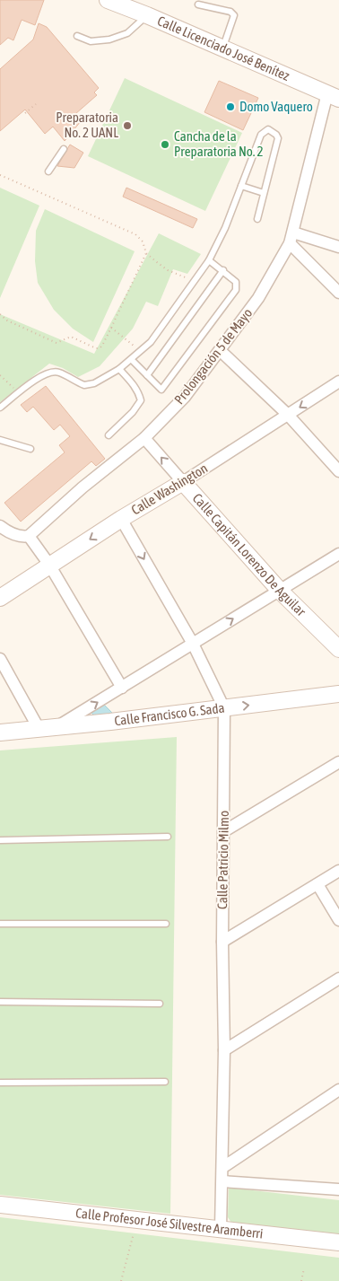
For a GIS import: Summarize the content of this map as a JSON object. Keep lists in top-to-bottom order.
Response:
{
  "streets": {
    "street": [
      "Calle Licenciado José Benítez",
      "Prolongación 5 de Mayo",
      "Calle Washington",
      "Calle Capitán Lorenzo De Aguilar",
      "Calle Francisco G. Sada",
      "Calle Patricio Milmo",
      "Calle Profesor José Silvestre Aramberri"
    ]
  },
  "crossings": [
    ["Calle Licenciado José Benítez", "Prolongación 5 de Mayo"],
    ["Prolongación 5 de Mayo", "Calle Capitán Lorenzo De Aguilar"],
    ["Calle Washington", "Calle Capitán Lorenzo De Aguilar"],
    ["Calle Washington", "Calle Patricio Milmo"],
    ["Calle Francisco G. Sada", "Calle Patricio Milmo"],
    ["Calle Patricio Milmo", "Calle Profesor José Silvestre Aramberri"]
  ],
  "one_way": ["Calle Washington"],
  "places": ["Domo Vaquero", "Preparatoria No. 2 UANL", "Cancha de la Preparatoria No. 2"]
}
